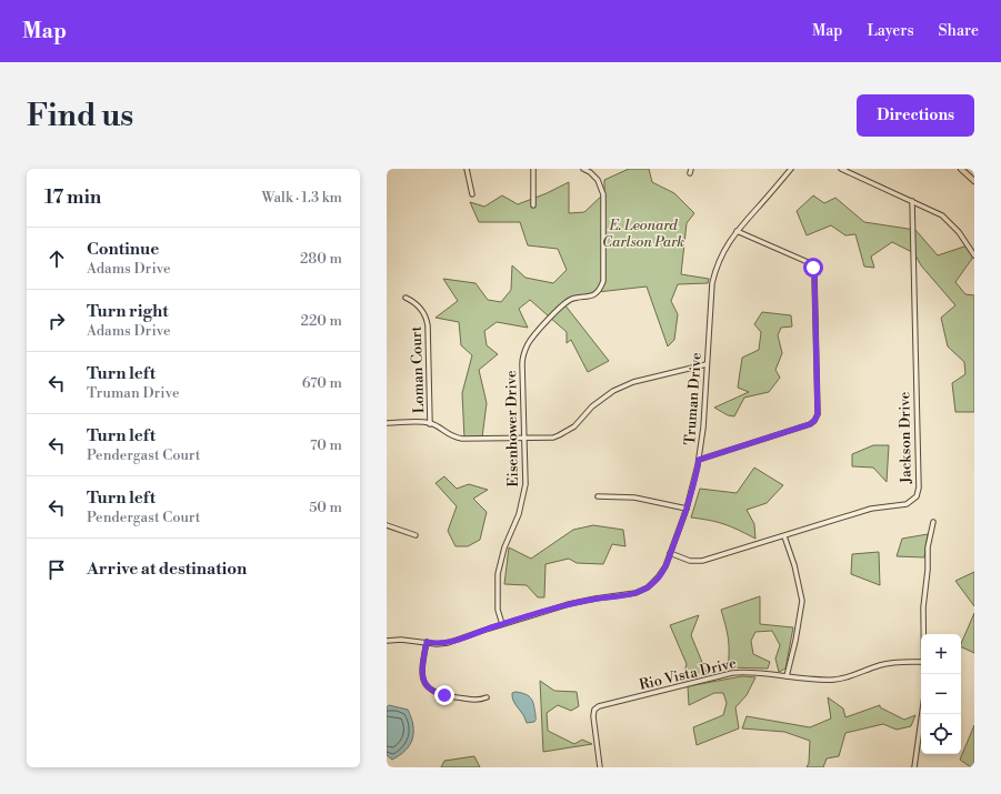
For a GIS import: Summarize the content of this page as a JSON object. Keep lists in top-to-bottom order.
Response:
{
  "streets": {
    "street": [
      "Loman Court",
      "Truman Drive",
      "Eisenhower Drive",
      "Jackson Drive",
      "Rio Vista Drive"
    ]
  },
  "crossings": [
    ["Truman Drive", "Eisenhower Drive"],
    ["Truman Drive", "Jackson Drive"]
  ],
  "parks": ["E. Leonard Carlson Park"],
  "page": {
    "header": "Map",
    "nav": ["Map", "Layers", "Share"],
    "buttons": "Directions",
    "title": "Find us",
    "heading": ["17 min", "Walk · 1.3 km"],
    "list": [
      ["Continue", "Adams Drive", "280 m"],
      ["Turn right", "Adams Drive", "220 m"],
      ["Turn left", "Truman Drive", "670 m"],
      ["Turn left", "Pendergast Court", "70 m"],
      ["Turn left", "Pendergast Court", "50 m"],
      "Arrive at destination"
    ],
    "map_buttons": ["+", "−"]
  }
}
